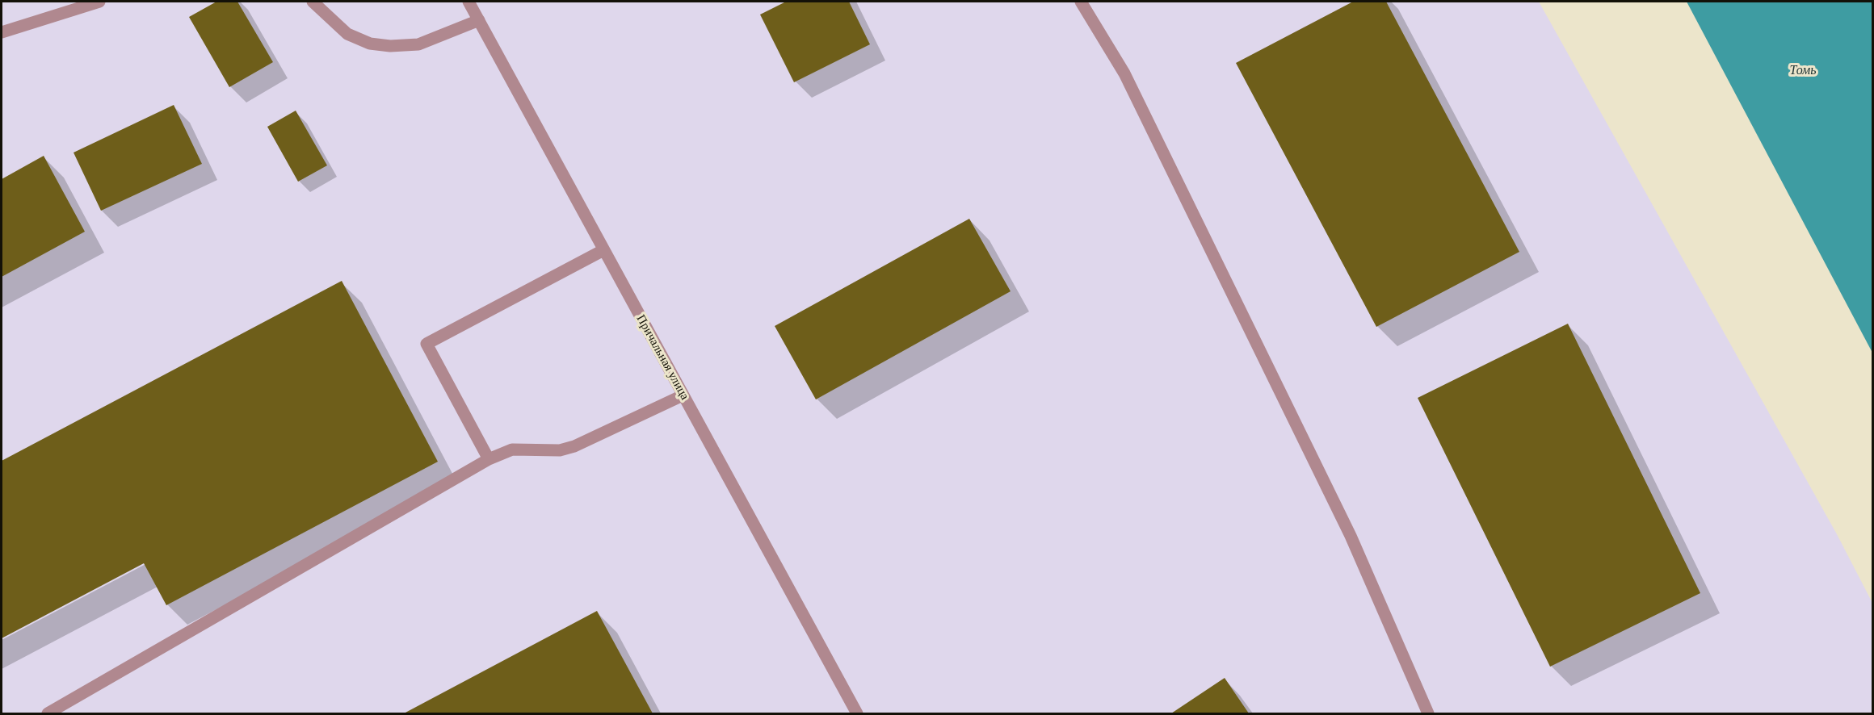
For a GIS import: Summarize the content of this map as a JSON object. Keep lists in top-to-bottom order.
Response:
{
  "streets": {
    "street": ["Причальная улица"]
  },
  "water": ["Томь"]
}
